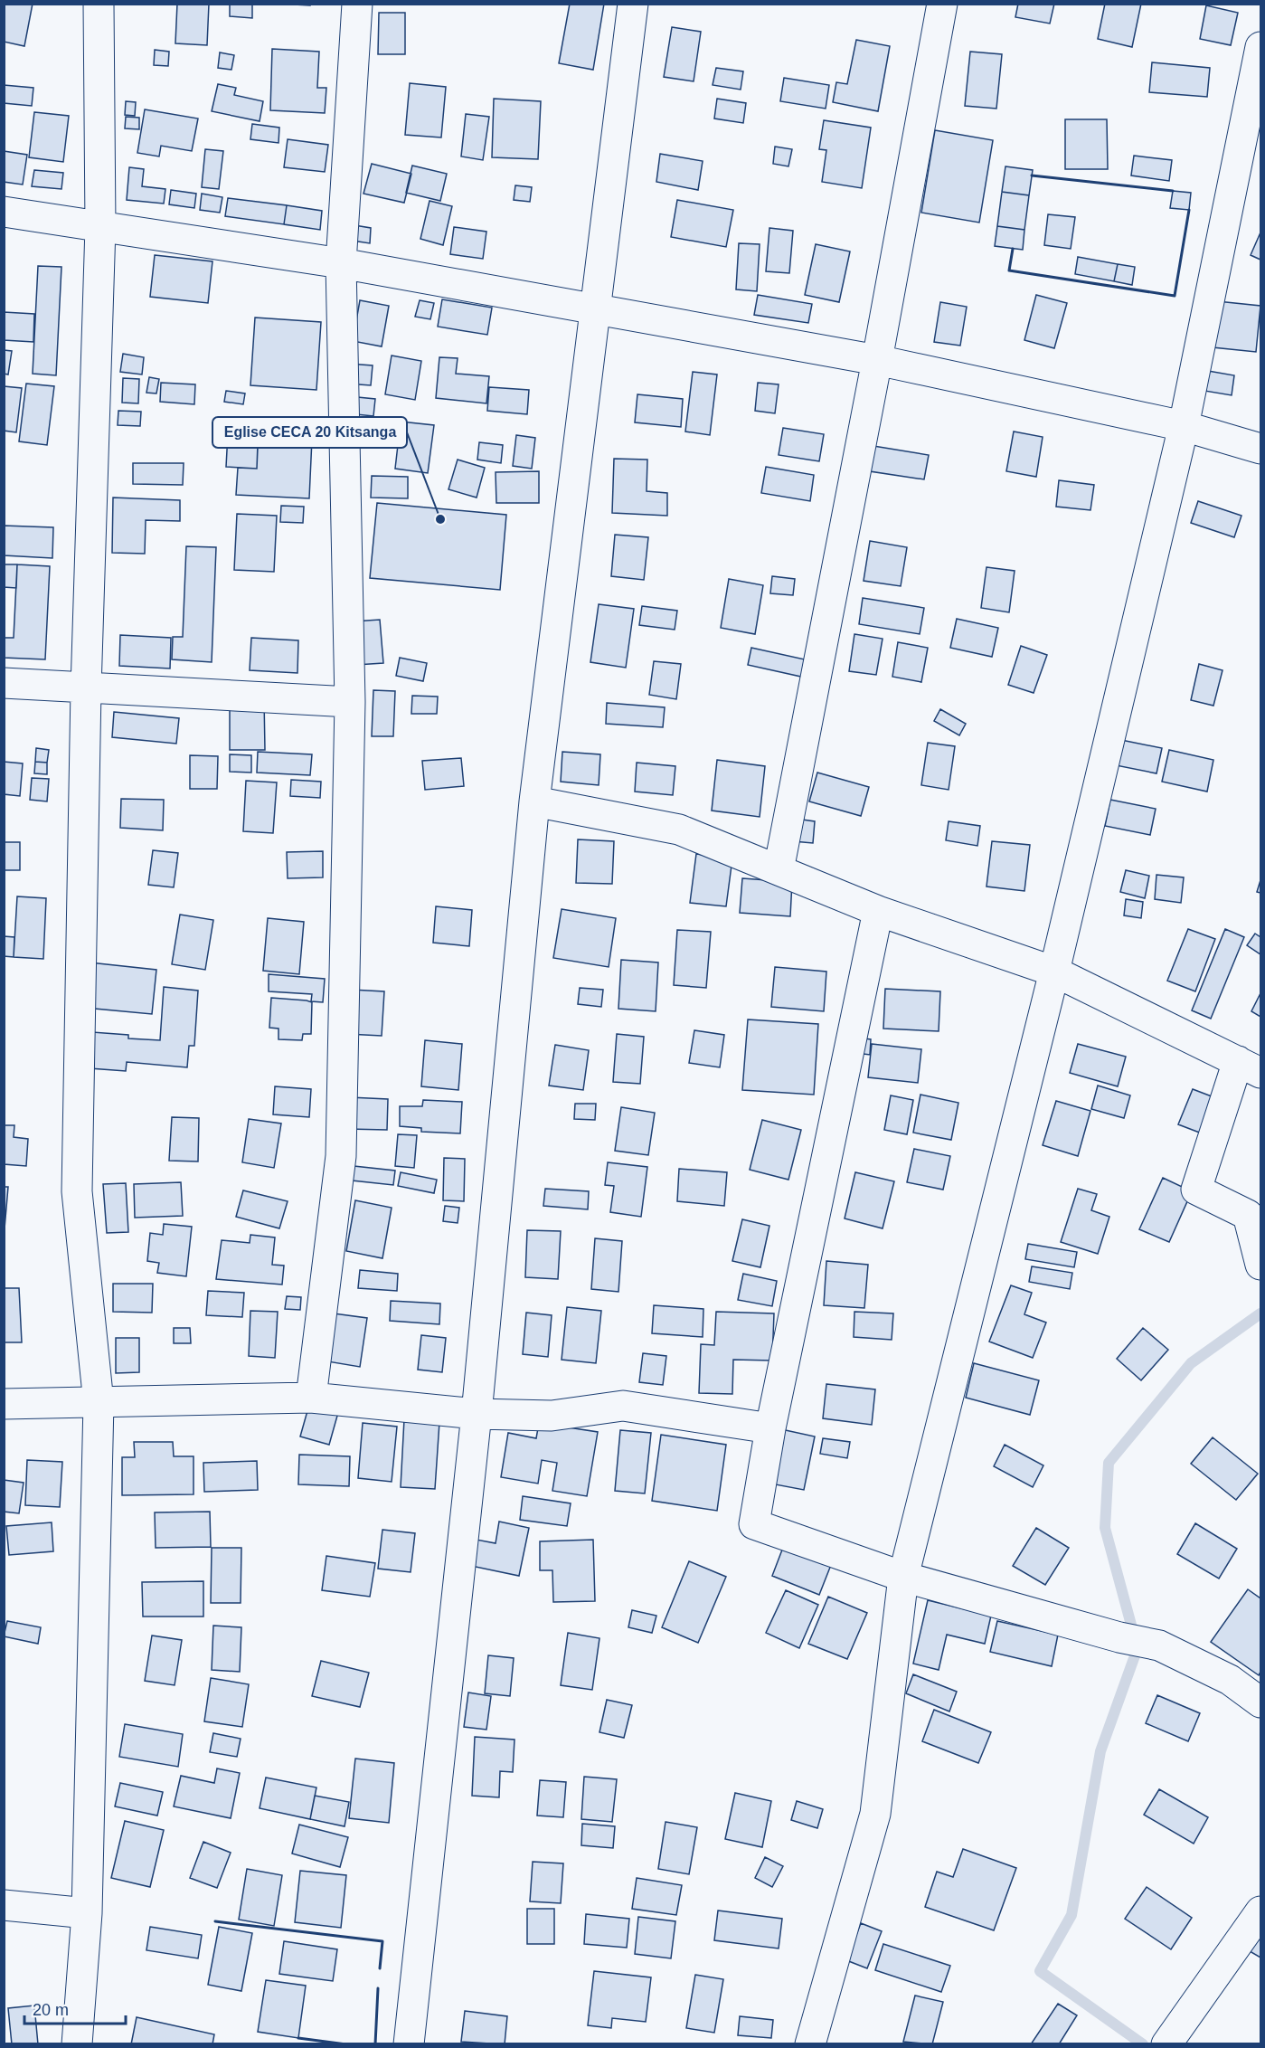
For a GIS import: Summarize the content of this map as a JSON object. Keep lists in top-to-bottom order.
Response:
{
  "places": ["Eglise CECA 20 Kitsanga"],
  "scale_bar": "20 m"
}
